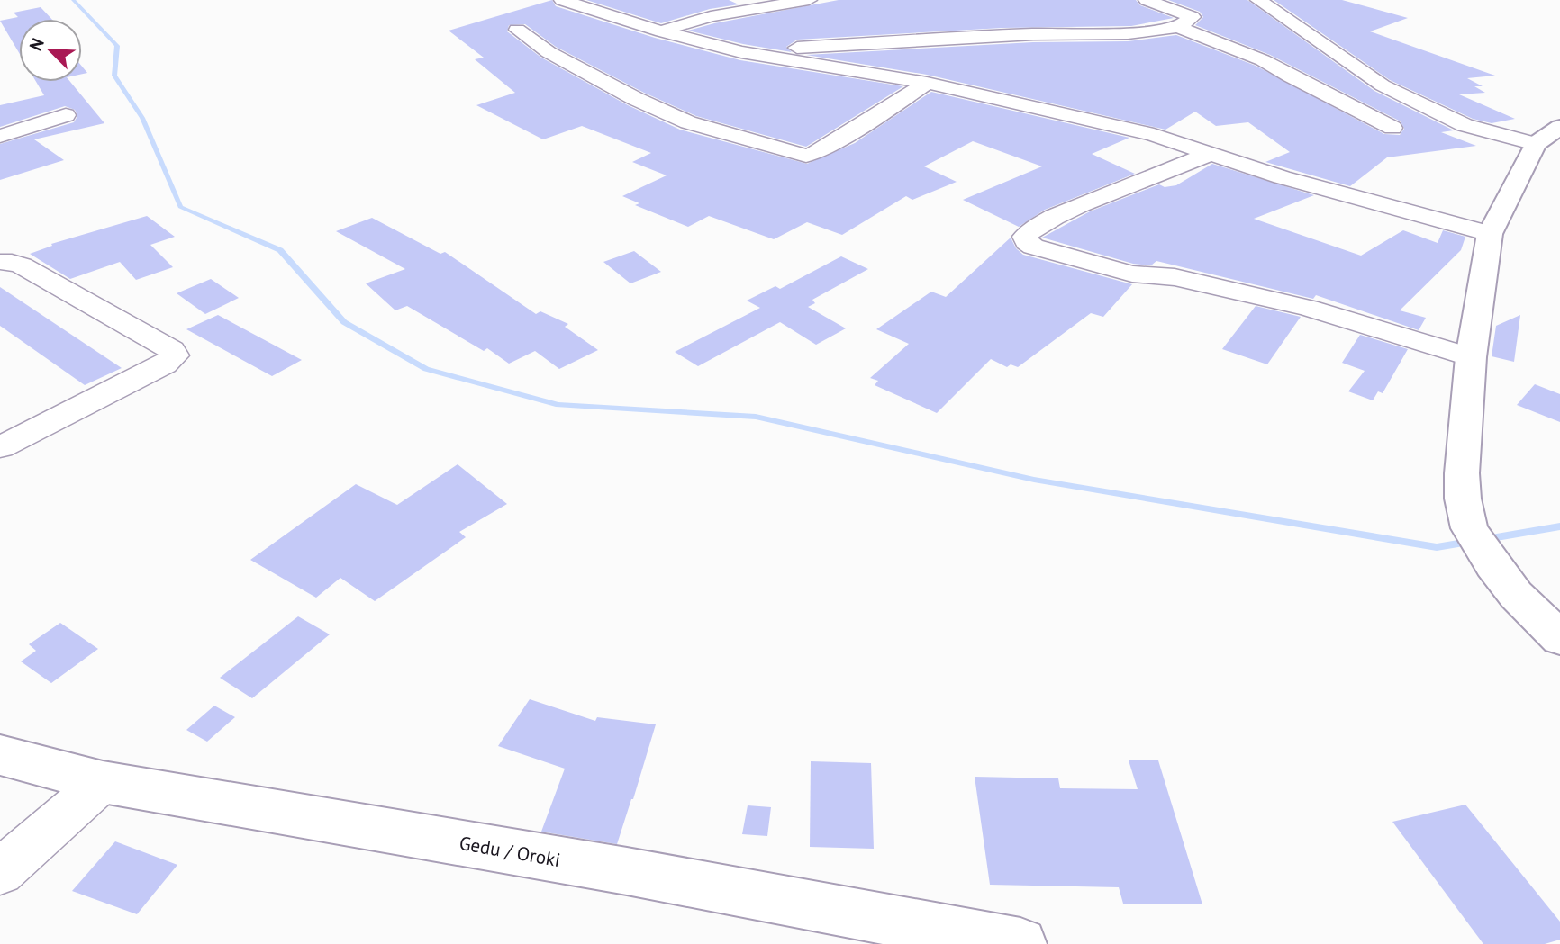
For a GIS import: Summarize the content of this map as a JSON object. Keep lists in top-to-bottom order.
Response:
{
  "streets": {
    "street": ["Gedu / Oroki"]
  },
  "north": "top left"
}
